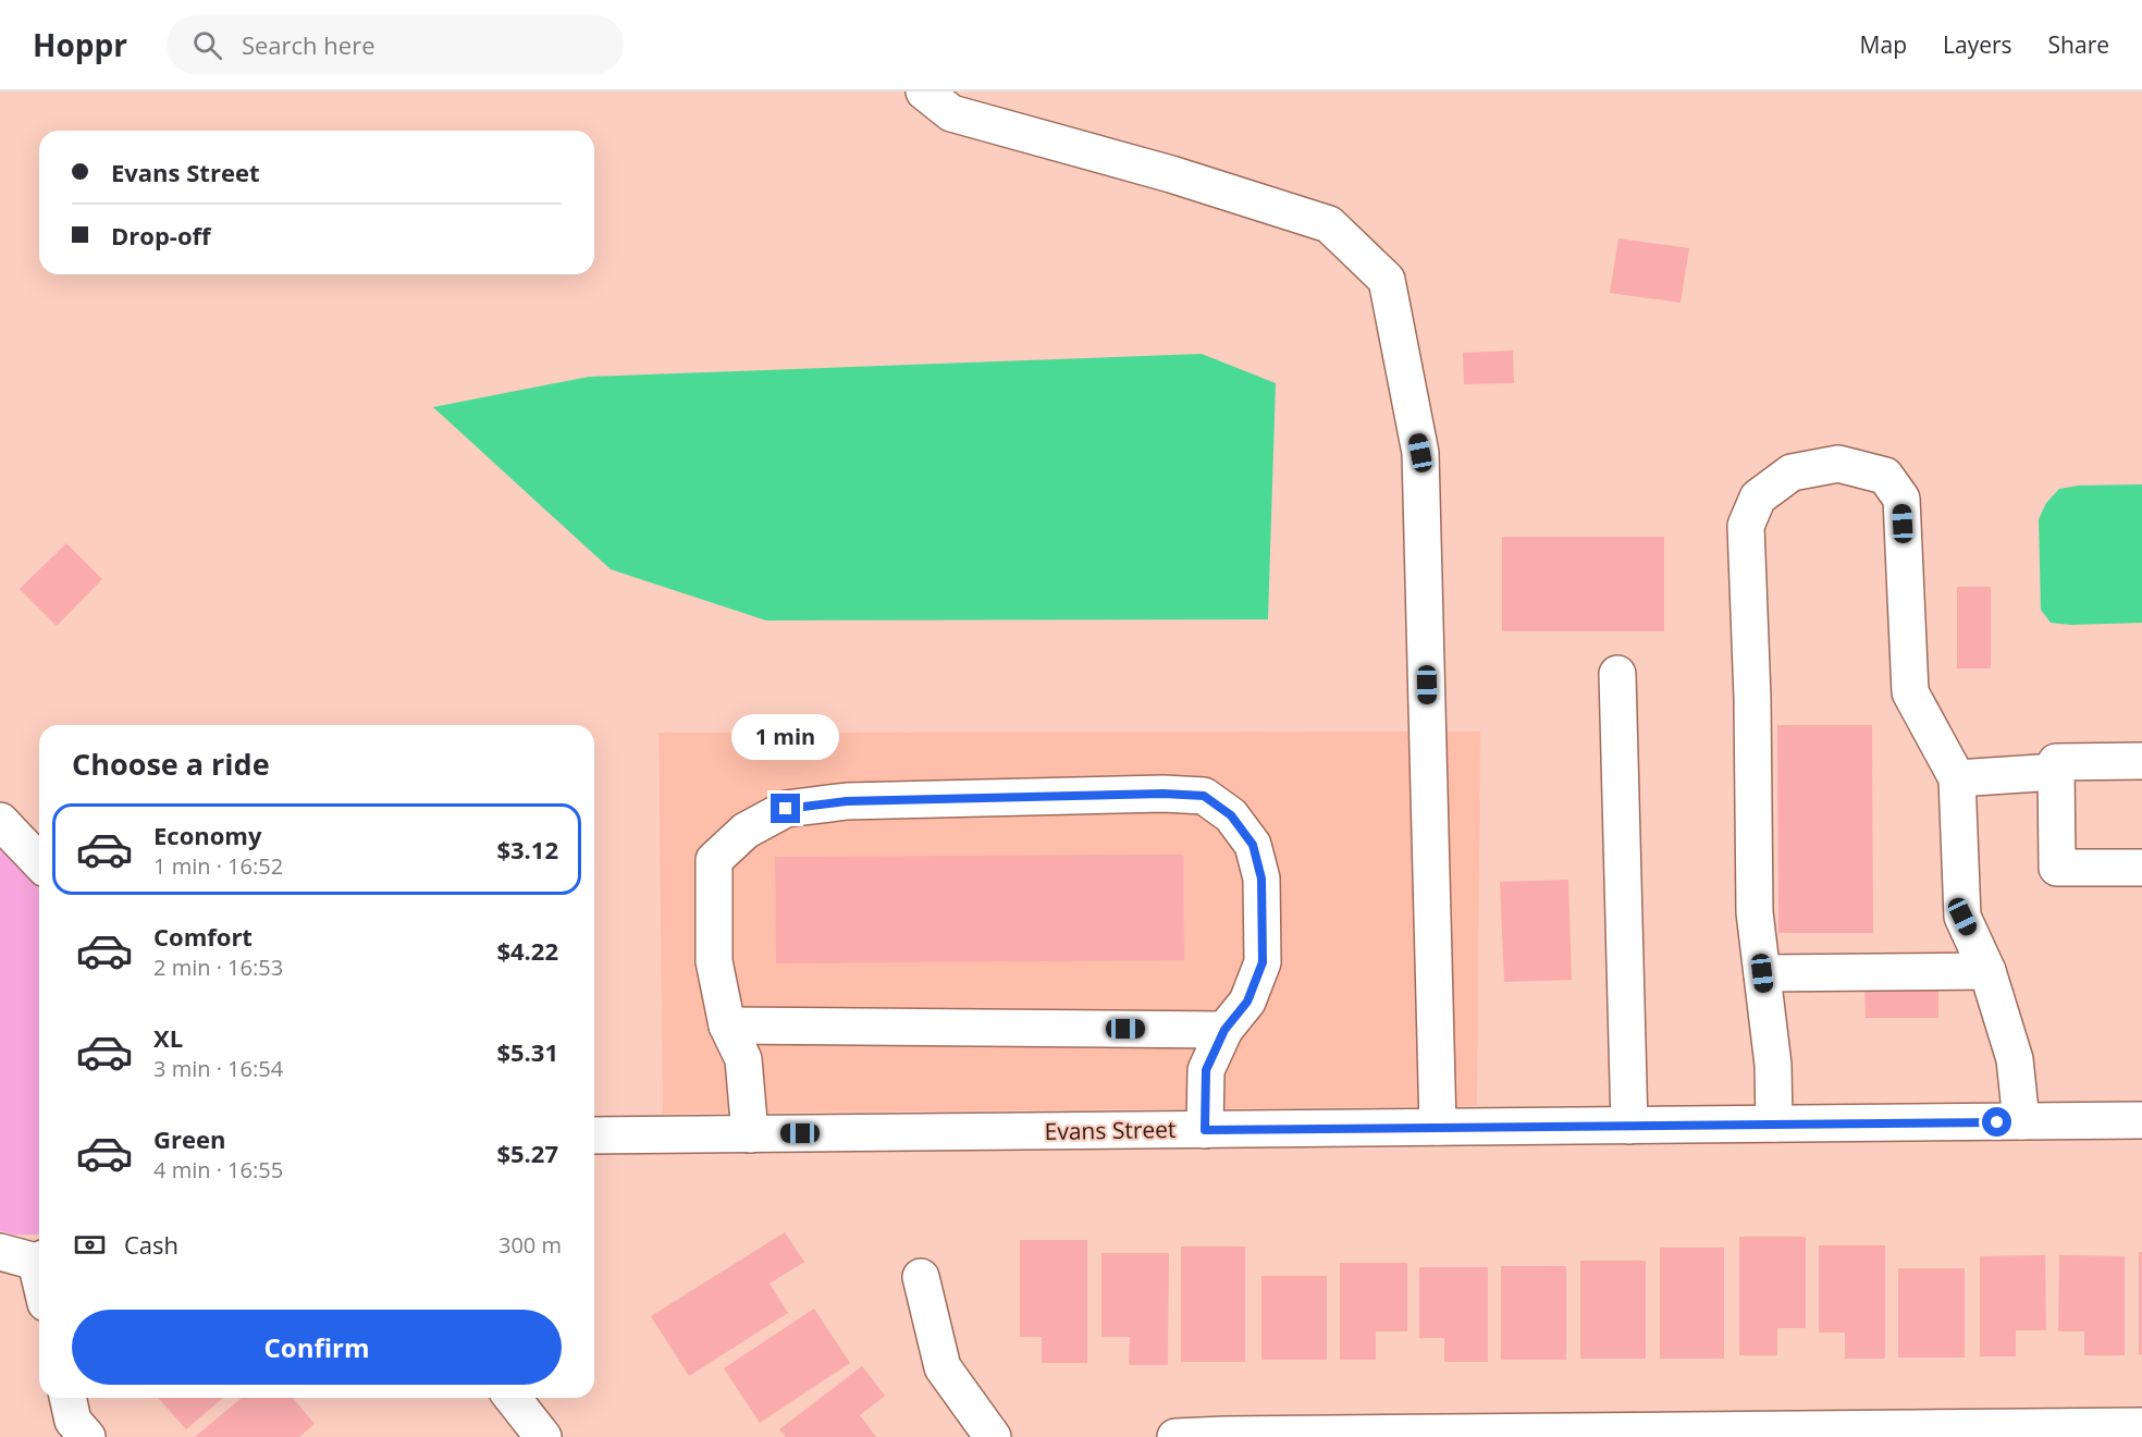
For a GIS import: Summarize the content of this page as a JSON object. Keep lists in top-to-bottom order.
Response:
{
  "streets": {
    "street": ["Evans Street"]
  },
  "page": {
    "header": "Hoppr",
    "search": "Search here",
    "nav": ["Map", "Layers", "Share"],
    "banner": ["Evans Street", "Drop-off"],
    "bubble": "1 min",
    "heading": "Choose a ride",
    "list": [
      {
        "name": "Economy",
        "note": "1 min · 16:52",
        "value": "$3.12"
      },
      {
        "name": "Comfort",
        "note": "2 min · 16:53",
        "value": "$4.22"
      },
      {
        "name": "XL",
        "note": "3 min · 16:54",
        "value": "$5.31"
      },
      {
        "name": "Green",
        "note": "4 min · 16:55",
        "value": "$5.27"
      }
    ],
    "pay": ["Cash", "300 m"],
    "buttons": "Confirm"
  }
}
